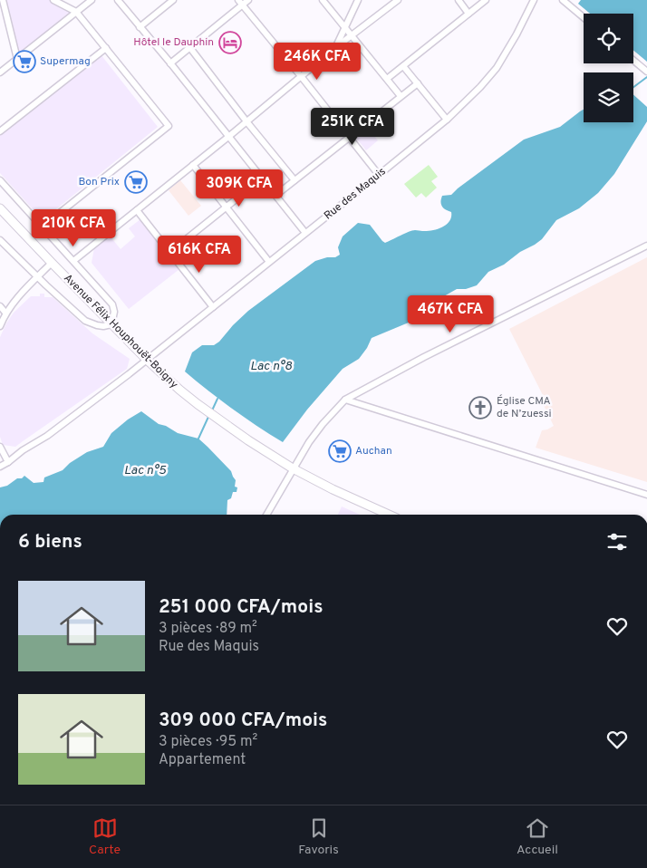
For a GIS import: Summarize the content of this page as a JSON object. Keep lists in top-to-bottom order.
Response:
{
  "streets": {
    "highway": ["Avenue Félix Houphouët-Boigny"],
    "street": ["Rue des Maquis"]
  },
  "crossings": [
    ["Rue des Maquis", "Avenue Félix Houphouët-Boigny"]
  ],
  "water": ["Lac n°8", "Lac n°5"],
  "places": {
    "hotel": ["Hôtel le Dauphin"],
    "supermarket": ["Supermag", "Bon Prix", "Auchan"],
    "church": ["Église CMA de N’zuessi"]
  },
  "page": {
    "price": [
      "246K CFA",
      "251K CFA",
      "309K CFA",
      "210K CFA",
      "616K CFA",
      "467K CFA"
    ],
    "heading": "6 biens",
    "list": [
      {
        "name": "251 000 CFA/mois",
        "note": "3 pièces · 89 m² · Rue des Maquis"
      },
      {
        "name": "309 000 CFA/mois",
        "note": "3 pièces · 95 m² · Appartement"
      }
    ],
    "tabs": ["Carte", "Favoris", "Accueil"]
  }
}
